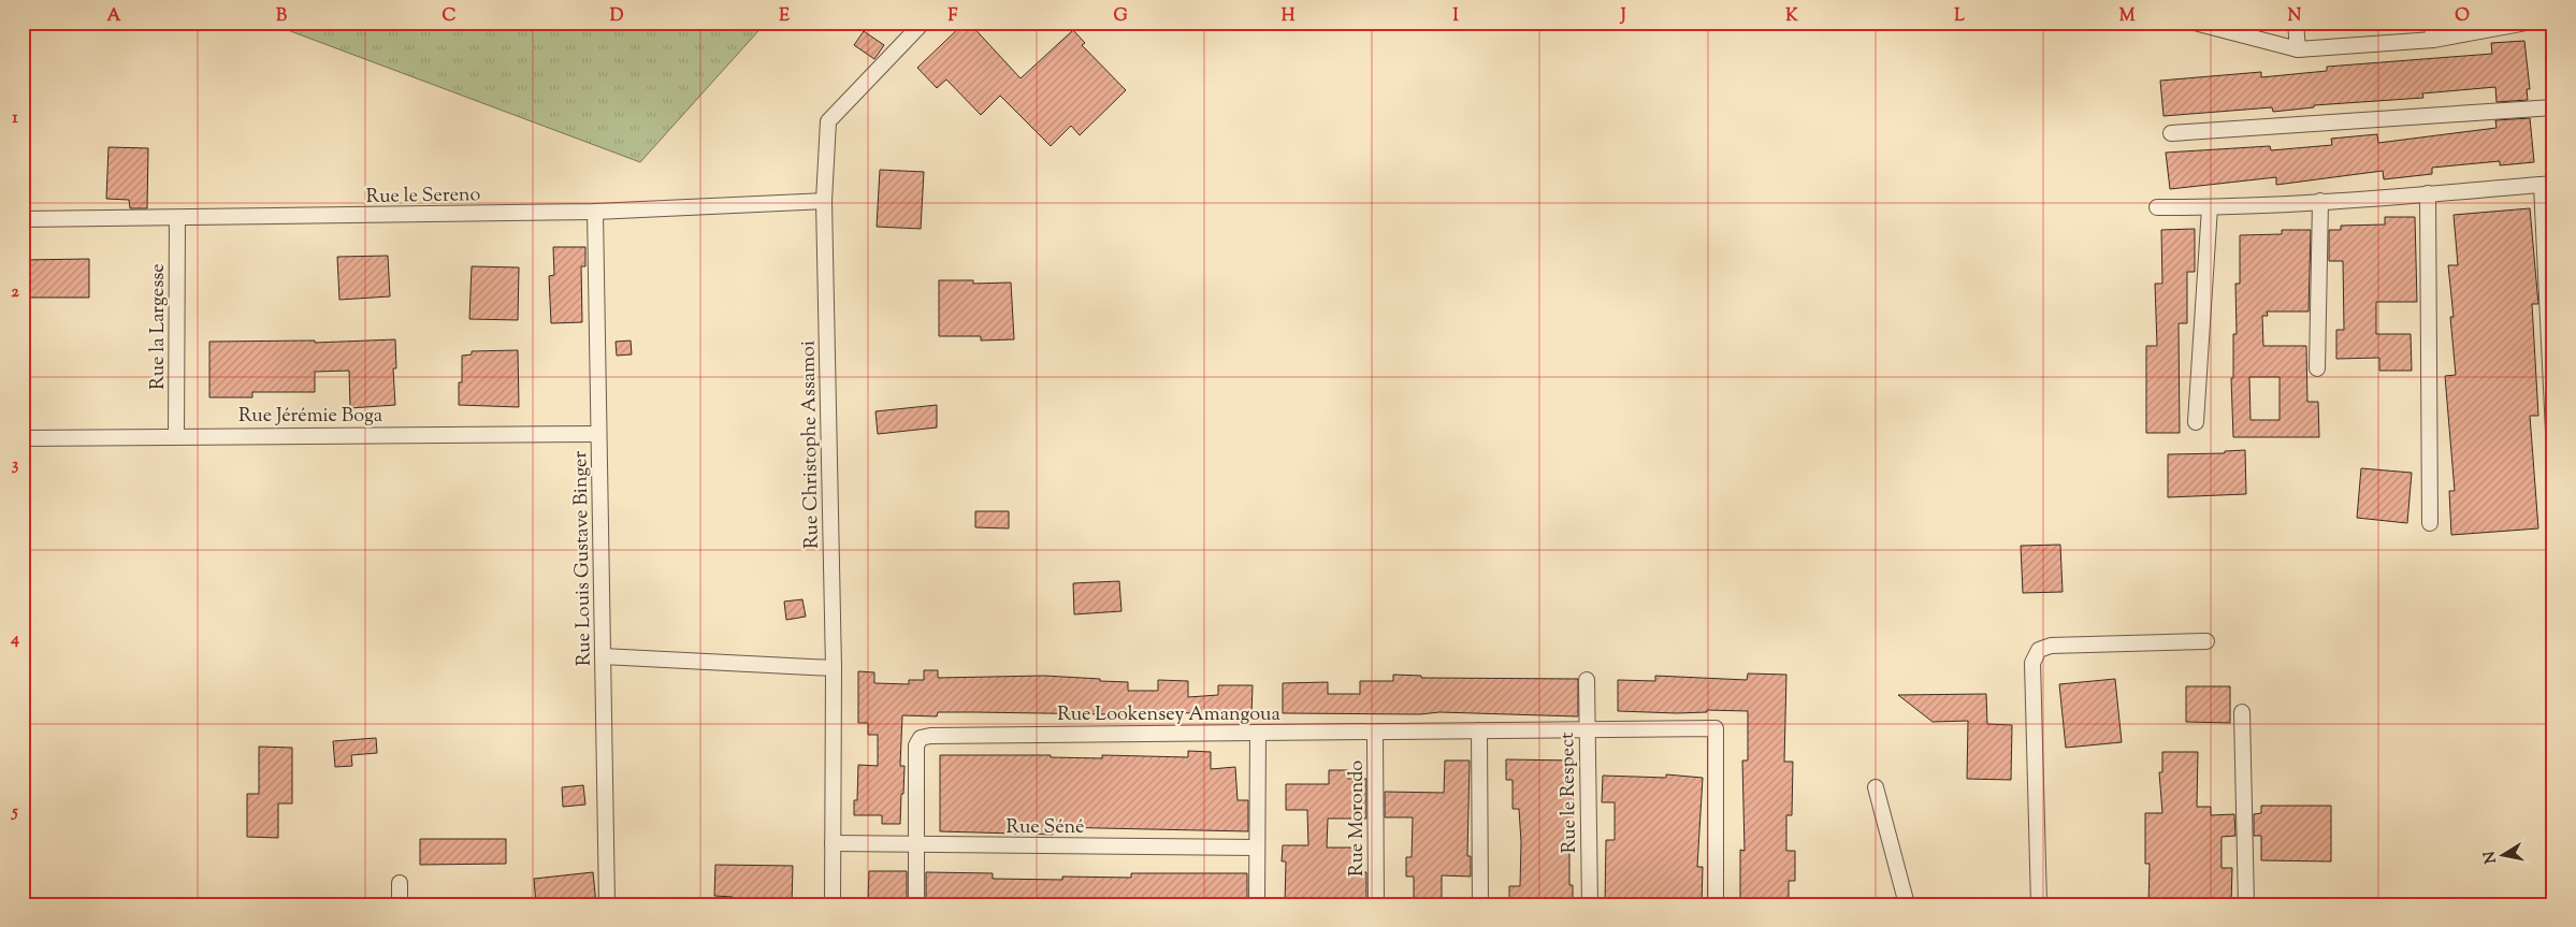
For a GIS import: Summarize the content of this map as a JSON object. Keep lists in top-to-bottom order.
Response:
{
  "streets": {
    "street": [
      "Rue le Sereno",
      "Rue la Largesse",
      "Rue Jérémie Boga",
      "Rue Christophe Assamoi",
      "Rue Louis Gustave Binger",
      "Rue Lookensey Amangoua",
      "Rue le Respect",
      "Rue Morondo",
      "Rue Séné"
    ]
  },
  "crossings": [
    ["Rue le Sereno", "Rue la Largesse"],
    ["Rue le Sereno", "Rue Christophe Assamoi"],
    ["Rue le Sereno", "Rue Louis Gustave Binger"],
    ["Rue la Largesse", "Rue Jérémie Boga"],
    ["Rue Jérémie Boga", "Rue Louis Gustave Binger"],
    ["Rue Christophe Assamoi", "Rue Séné"],
    ["Rue Lookensey Amangoua", "Rue le Respect"],
    ["Rue Lookensey Amangoua", "Rue Morondo"],
    ["Rue Lookensey Amangoua", "Rue Séné"]
  ],
  "north": "left",
  "grid": {
    "columns": [
      "A",
      "B",
      "C",
      "D",
      "E",
      "F",
      "G",
      "H",
      "I",
      "J",
      "K",
      "L",
      "M",
      "N",
      "O"
    ],
    "rows": [
      "1",
      "2",
      "3",
      "4",
      "5"
    ]
  }
}
